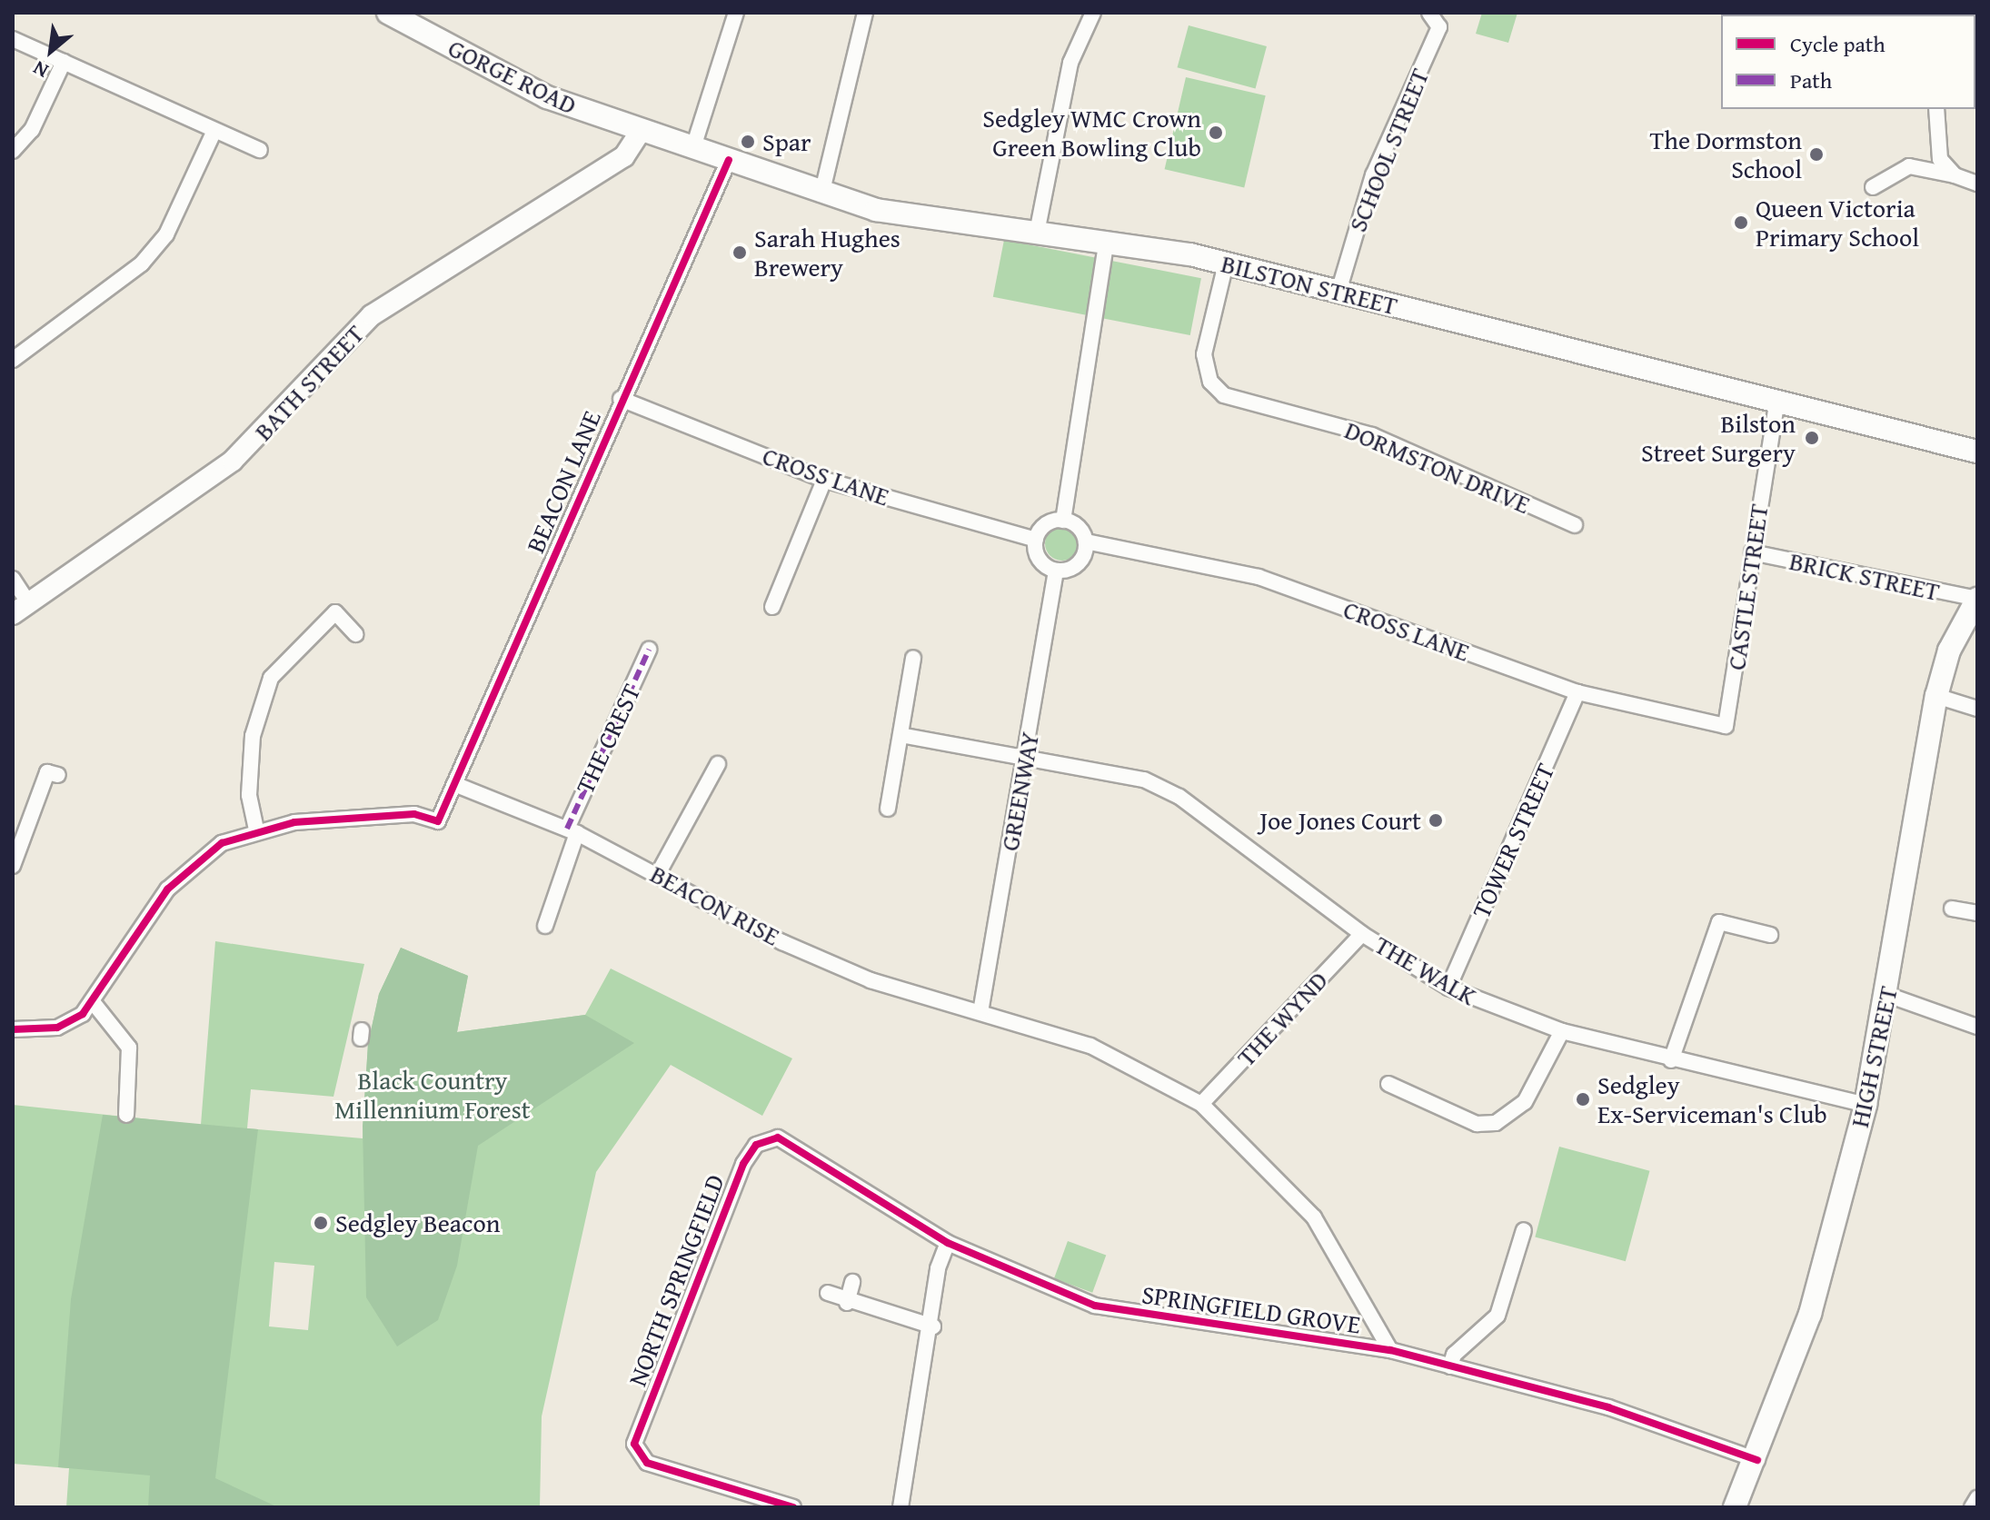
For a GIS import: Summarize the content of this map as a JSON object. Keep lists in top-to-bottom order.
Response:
{
  "streets": {
    "main road": ["GORGE ROAD", "BILSTON STREET", "HIGH STREET"],
    "street": [
      "SCHOOL STREET",
      "BATH STREET",
      "DORMSTON DRIVE",
      "CROSS LANE",
      "BEACON LANE",
      "BRICK STREET",
      "CASTLE STREET",
      "THE CREST",
      "GREENWAY",
      "TOWER STREET",
      "BEACON RISE",
      "THE WALK",
      "THE WYND",
      "NORTH SPRINGFIELD",
      "SPRINGFIELD GROVE"
    ]
  },
  "crossings": [
    ["GORGE ROAD", "BILSTON STREET"],
    ["GORGE ROAD", "BATH STREET"],
    ["SCHOOL STREET", "BILSTON STREET"],
    ["BILSTON STREET", "BATH STREET"],
    ["BILSTON STREET", "DORMSTON DRIVE"],
    ["BILSTON STREET", "BEACON LANE"],
    ["BILSTON STREET", "CASTLE STREET"],
    ["CROSS LANE", "BEACON LANE"],
    ["CROSS LANE", "CASTLE STREET"],
    ["CROSS LANE", "GREENWAY"],
    ["CROSS LANE", "TOWER STREET"],
    ["BEACON LANE", "BEACON RISE"],
    ["BRICK STREET", "CASTLE STREET"],
    ["BRICK STREET", "HIGH STREET"],
    ["THE CREST", "BEACON RISE"],
    ["GREENWAY", "BEACON RISE"],
    ["GREENWAY", "THE WALK"],
    ["TOWER STREET", "THE WALK"],
    ["BEACON RISE", "THE WYND"],
    ["BEACON RISE", "SPRINGFIELD GROVE"],
    ["THE WALK", "THE WYND"],
    ["THE WALK", "HIGH STREET"],
    ["HIGH STREET", "SPRINGFIELD GROVE"],
    ["NORTH SPRINGFIELD", "SPRINGFIELD GROVE"]
  ],
  "parks": ["Black Country Millennium Forest"],
  "places": [
    "Sedgley WMC Crown Green Bowling Club",
    "Spar",
    "The Dormston School",
    "Queen Victoria Primary School",
    "Sarah Hughes Brewery",
    "Bilston Street Surgery",
    "Joe Jones Court",
    "Sedgley Ex-Serviceman's Club",
    "Sedgley Beacon"
  ],
  "legend": ["Cycle path", "Path"],
  "north": "bottom left"
}
